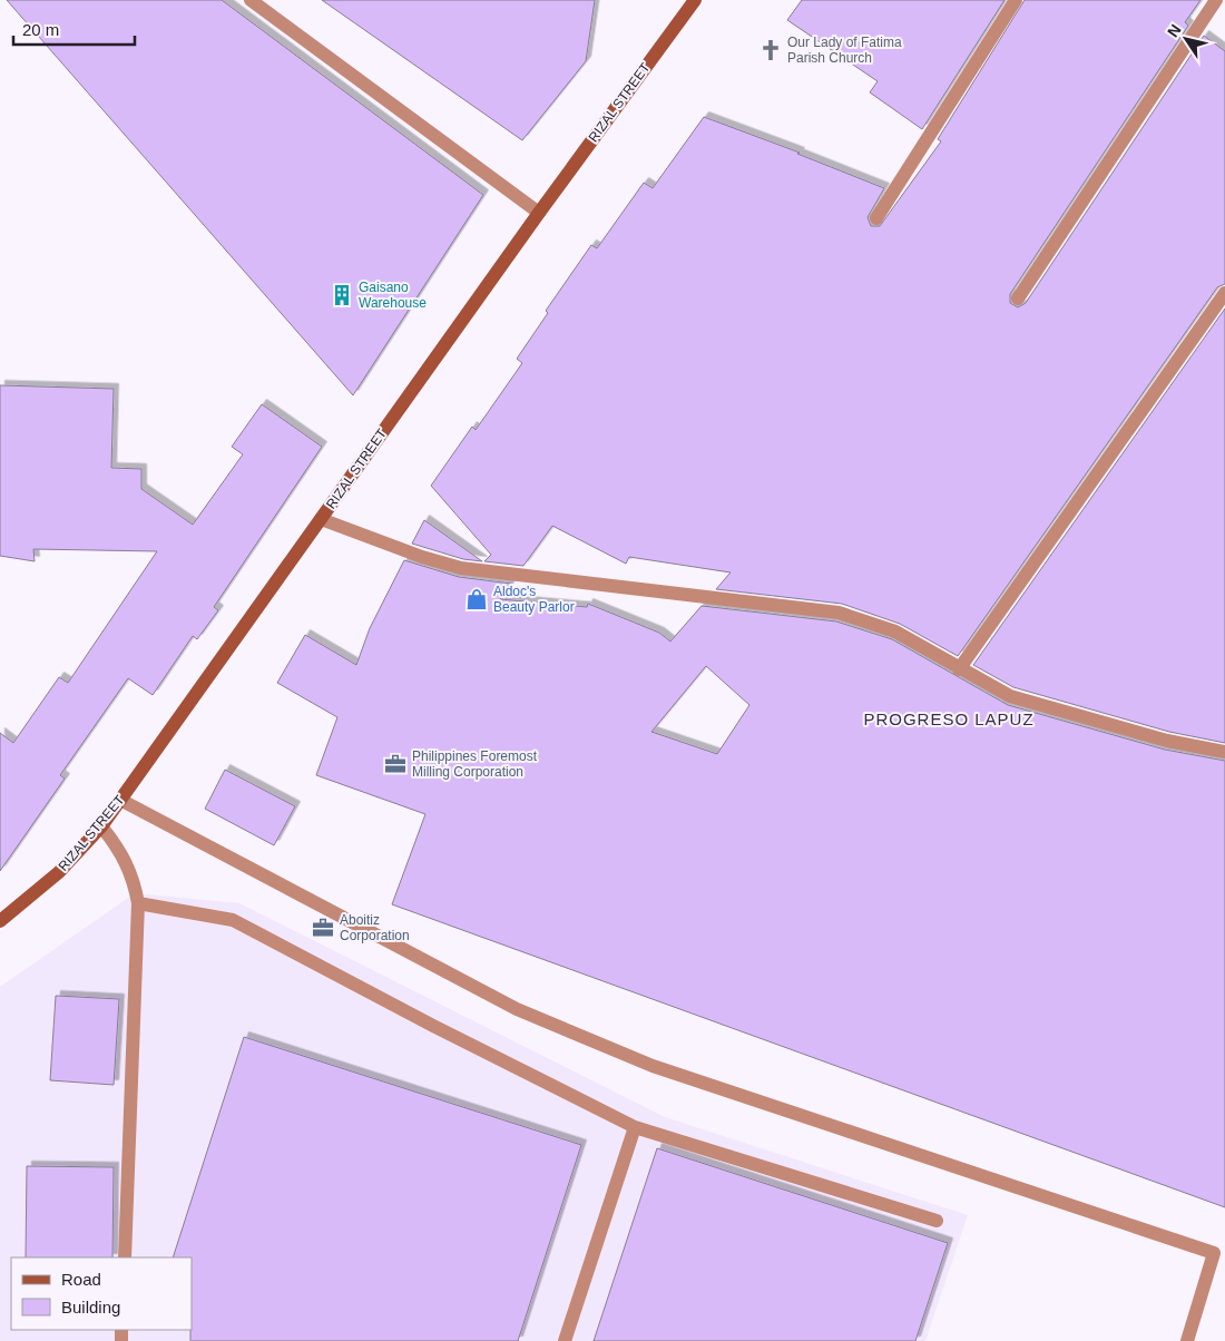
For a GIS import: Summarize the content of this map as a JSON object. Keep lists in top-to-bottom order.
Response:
{
  "streets": {
    "main road": ["RIZAL STREET"]
  },
  "districts": ["PROGRESO LAPUZ"],
  "places": {
    "church": ["Our Lady of Fatima Parish Church"],
    "building": ["Gaisano Warehouse"],
    "shop": ["Aldoc's Beauty Parlor"],
    "office": ["Philippines Foremost Milling Corporation", "Aboitiz Corporation"]
  },
  "legend": ["Road", "Building"],
  "scale_bar": "20 m",
  "north": "top left"
}
